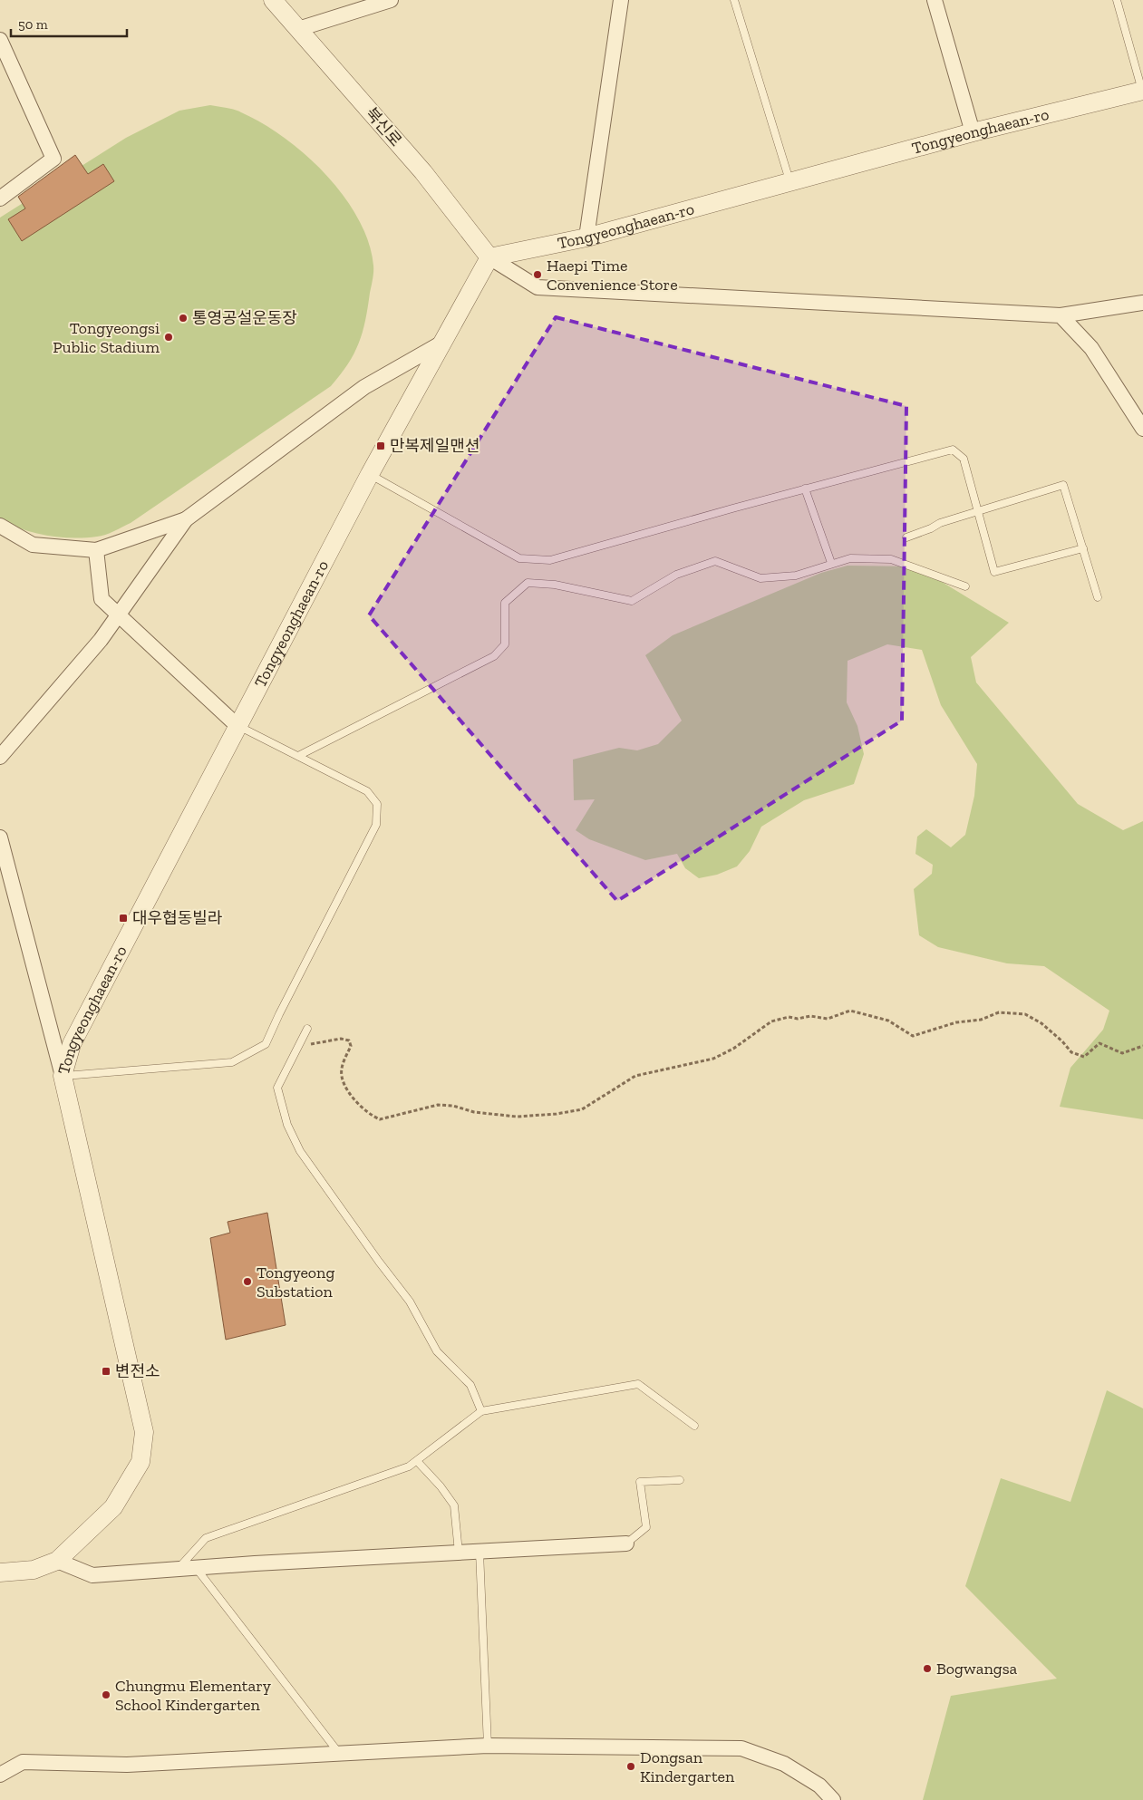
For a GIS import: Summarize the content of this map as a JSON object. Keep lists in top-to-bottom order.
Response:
{
  "streets": {
    "street": ["북신로", "Tongyeonghaean-ro"]
  },
  "crossings": [
    ["북신로", "Tongyeonghaean-ro"]
  ],
  "places": {
    "other": [
      "Haepi Time Convenience Store",
      "통영공설운동장",
      "Tongyeongsi Public Stadium",
      "Tongyeong Substation",
      "Bogwangsa",
      "Chungmu Elementary School Kindergarten",
      "Dongsan Kindergarten"
    ],
    "transit": ["만복제일맨션", "대우협동빌라", "변전소"]
  },
  "scale_bar": "50 m"
}
